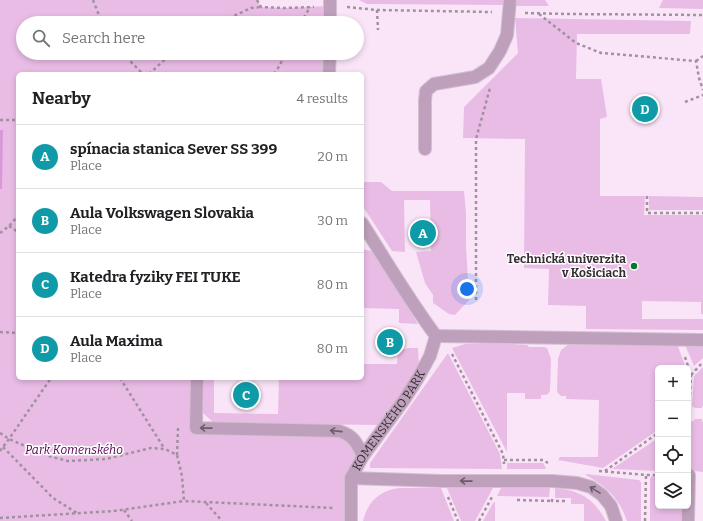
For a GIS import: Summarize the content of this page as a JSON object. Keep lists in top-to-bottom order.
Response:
{
  "streets": {
    "lane": ["KOMENSKÉHO PARK"]
  },
  "one_way": ["KOMENSKÉHO PARK"],
  "parks": ["Park Komenského"],
  "places": ["Technická univerzita v Košiciach"],
  "page": {
    "search": "Search here",
    "heading": ["Nearby", "4 results"],
    "pins": [
      "D",
      "A",
      "B",
      "C"
    ],
    "list": [
      {
        "mark": "A",
        "name": "spínacia stanica Sever SS 399",
        "note": "Place",
        "value": "20 m"
      },
      {
        "mark": "B",
        "name": "Aula Volkswagen Slovakia",
        "note": "Place",
        "value": "30 m"
      },
      {
        "mark": "C",
        "name": "Katedra fyziky FEI TUKE",
        "note": "Place",
        "value": "80 m"
      },
      {
        "mark": "D",
        "name": "Aula Maxima",
        "note": "Place",
        "value": "80 m"
      }
    ],
    "map_buttons": ["+", "−"]
  }
}
